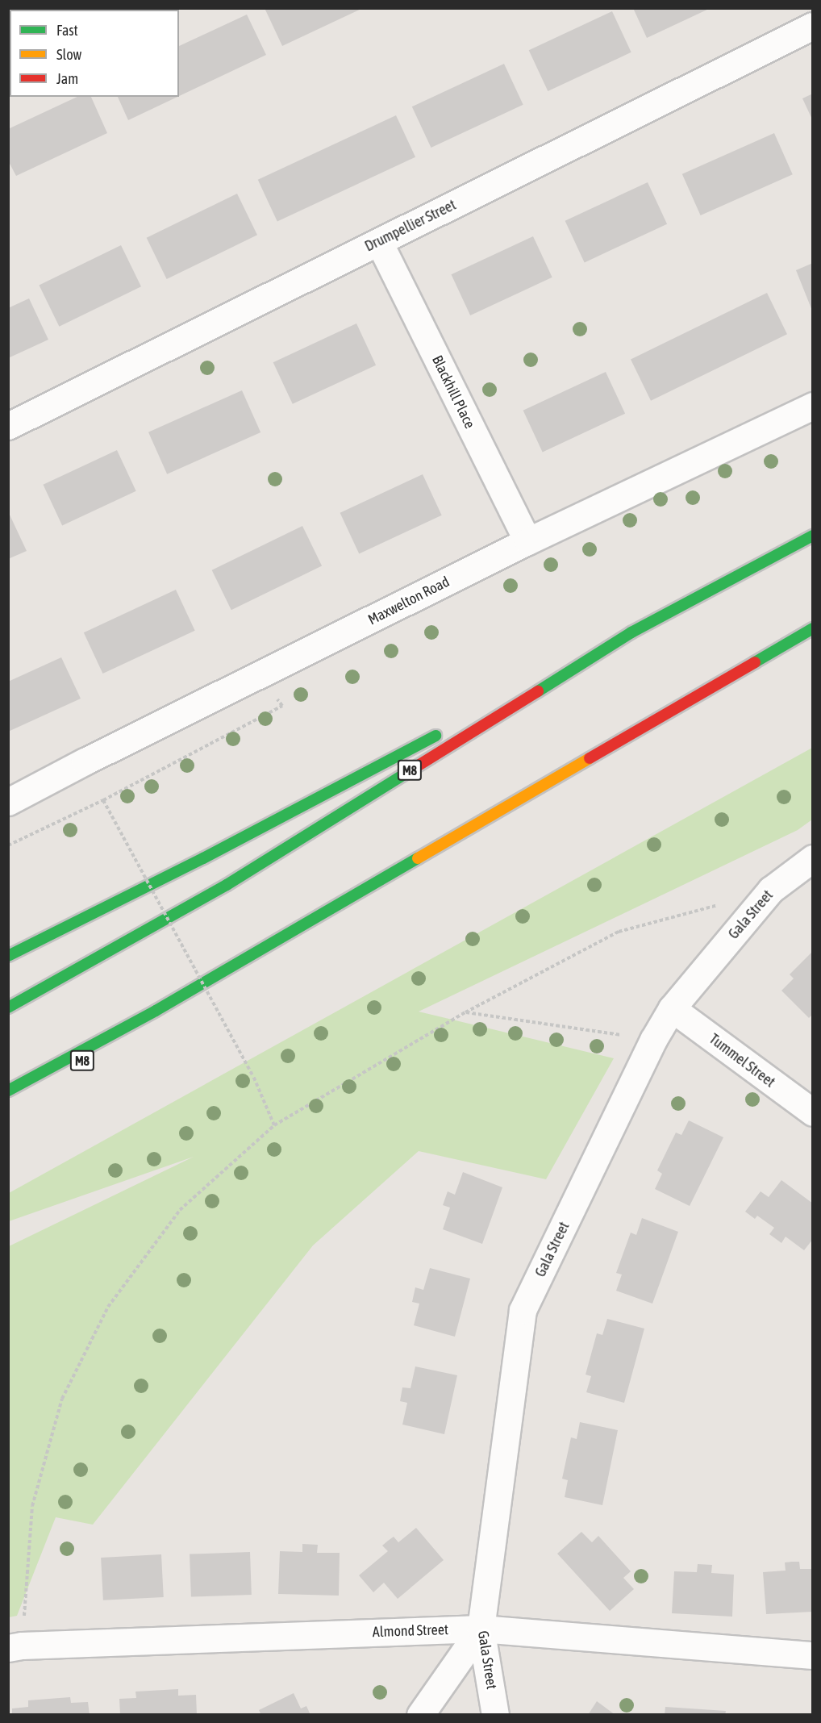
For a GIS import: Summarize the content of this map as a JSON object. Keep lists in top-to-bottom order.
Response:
{
  "streets": {
    "highway": ["M8"],
    "street": [
      "Drumpellier Street",
      "Blackhill Place",
      "Maxwelton Road",
      "Gala Street",
      "Tummel Street",
      "Almond Street"
    ]
  },
  "crossings": [
    ["Drumpellier Street", "Blackhill Place"],
    ["Blackhill Place", "Maxwelton Road"],
    ["Gala Street", "Tummel Street"],
    ["Gala Street", "Almond Street"]
  ],
  "legend": ["Fast", "Slow", "Jam"]
}
